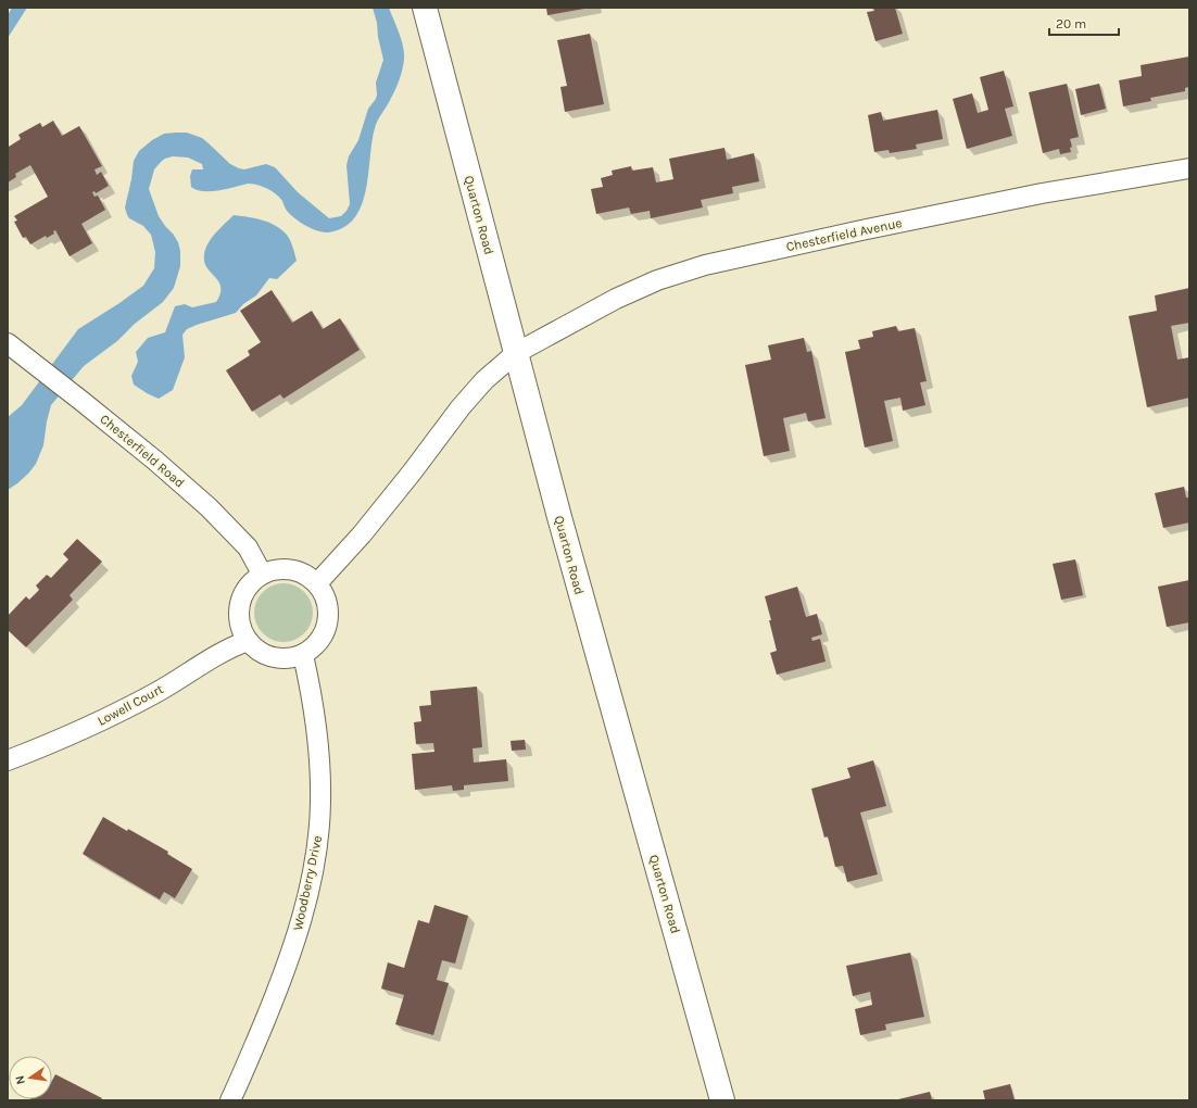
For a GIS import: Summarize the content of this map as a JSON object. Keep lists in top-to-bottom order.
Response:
{
  "streets": {
    "street": [
      "Quarton Road",
      "Chesterfield Avenue",
      "Chesterfield Road",
      "Lowell Court",
      "Woodberry Drive"
    ]
  },
  "crossings": [
    ["Quarton Road", "Chesterfield Avenue"],
    ["Chesterfield Road", "Lowell Court"],
    ["Chesterfield Road", "Woodberry Drive"],
    ["Lowell Court", "Woodberry Drive"]
  ],
  "scale_bar": "20 m",
  "north": "left"
}
